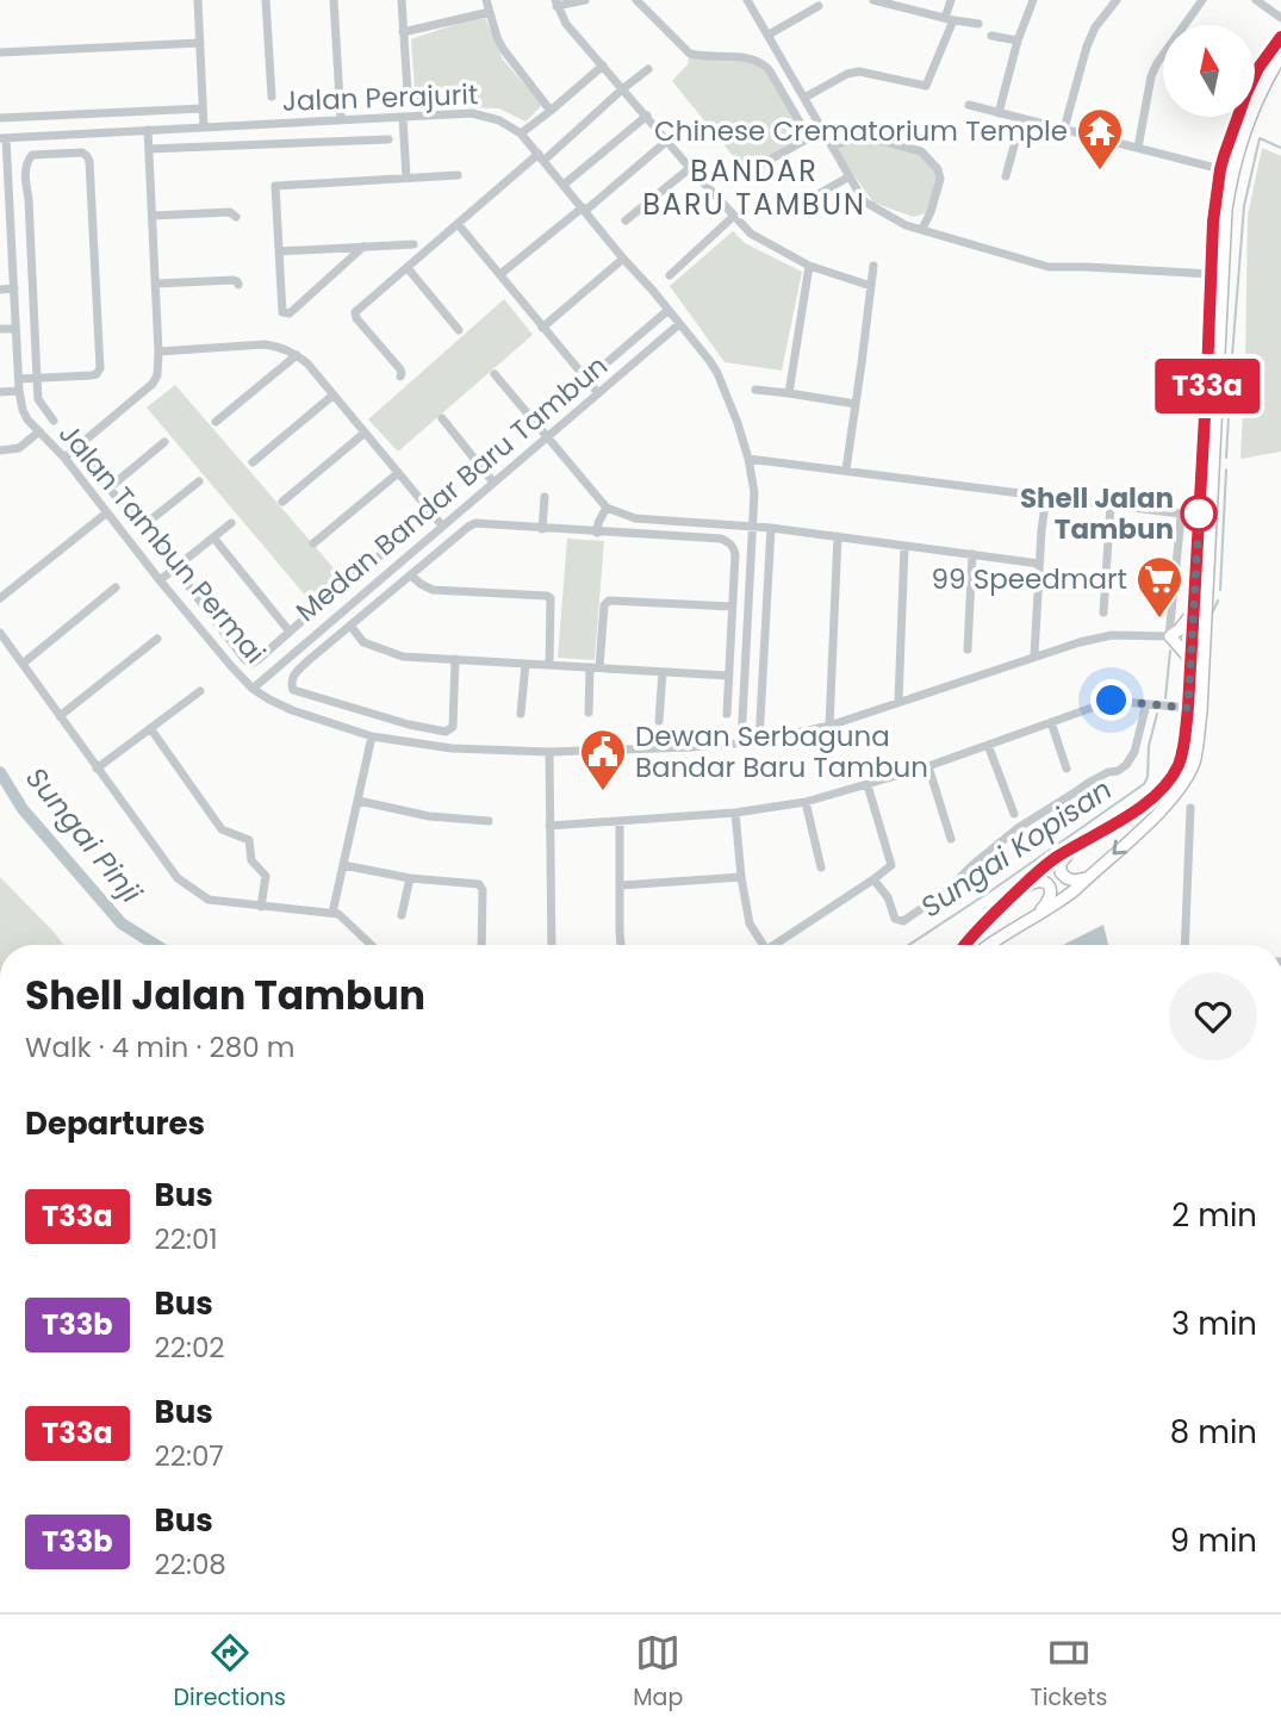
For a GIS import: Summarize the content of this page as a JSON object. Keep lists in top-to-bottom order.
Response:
{
  "streets": {
    "street": ["Jalan Perajurit", "Medan Bandar Baru Tambun", "Jalan Tambun Permai"]
  },
  "crossings": [
    ["Jalan Perajurit", "Medan Bandar Baru Tambun"],
    ["Jalan Perajurit", "Jalan Tambun Permai"],
    ["Medan Bandar Baru Tambun", "Jalan Tambun Permai"]
  ],
  "districts": ["BANDAR BARU TAMBUN"],
  "water": ["Sungai Pinji", "Sungai Kopisan"],
  "places": {
    "temple": ["Chinese Crematorium Temple"],
    "other": ["Shell Jalan Tambun"],
    "supermarket": ["99 Speedmart"],
    "public building": ["Dewan Serbaguna Bandar Baru Tambun"]
  },
  "lines": ["bus line T33a"],
  "north": "top",
  "page": {
    "on_map": "T33a",
    "heading": [
      ["Shell Jalan Tambun", "Walk · 4 min · 280 m"],
      "Departures"
    ],
    "list": [
      {
        "mark": "T33a",
        "name": "Bus",
        "note": "22:01",
        "value": "2 min"
      },
      {
        "mark": "T33b",
        "name": "Bus",
        "note": "22:02",
        "value": "3 min"
      },
      {
        "mark": "T33a",
        "name": "Bus",
        "note": "22:07",
        "value": "8 min"
      },
      {
        "mark": "T33b",
        "name": "Bus",
        "note": "22:08",
        "value": "9 min"
      }
    ],
    "tabs": ["Directions", "Map", "Tickets"]
  }
}
